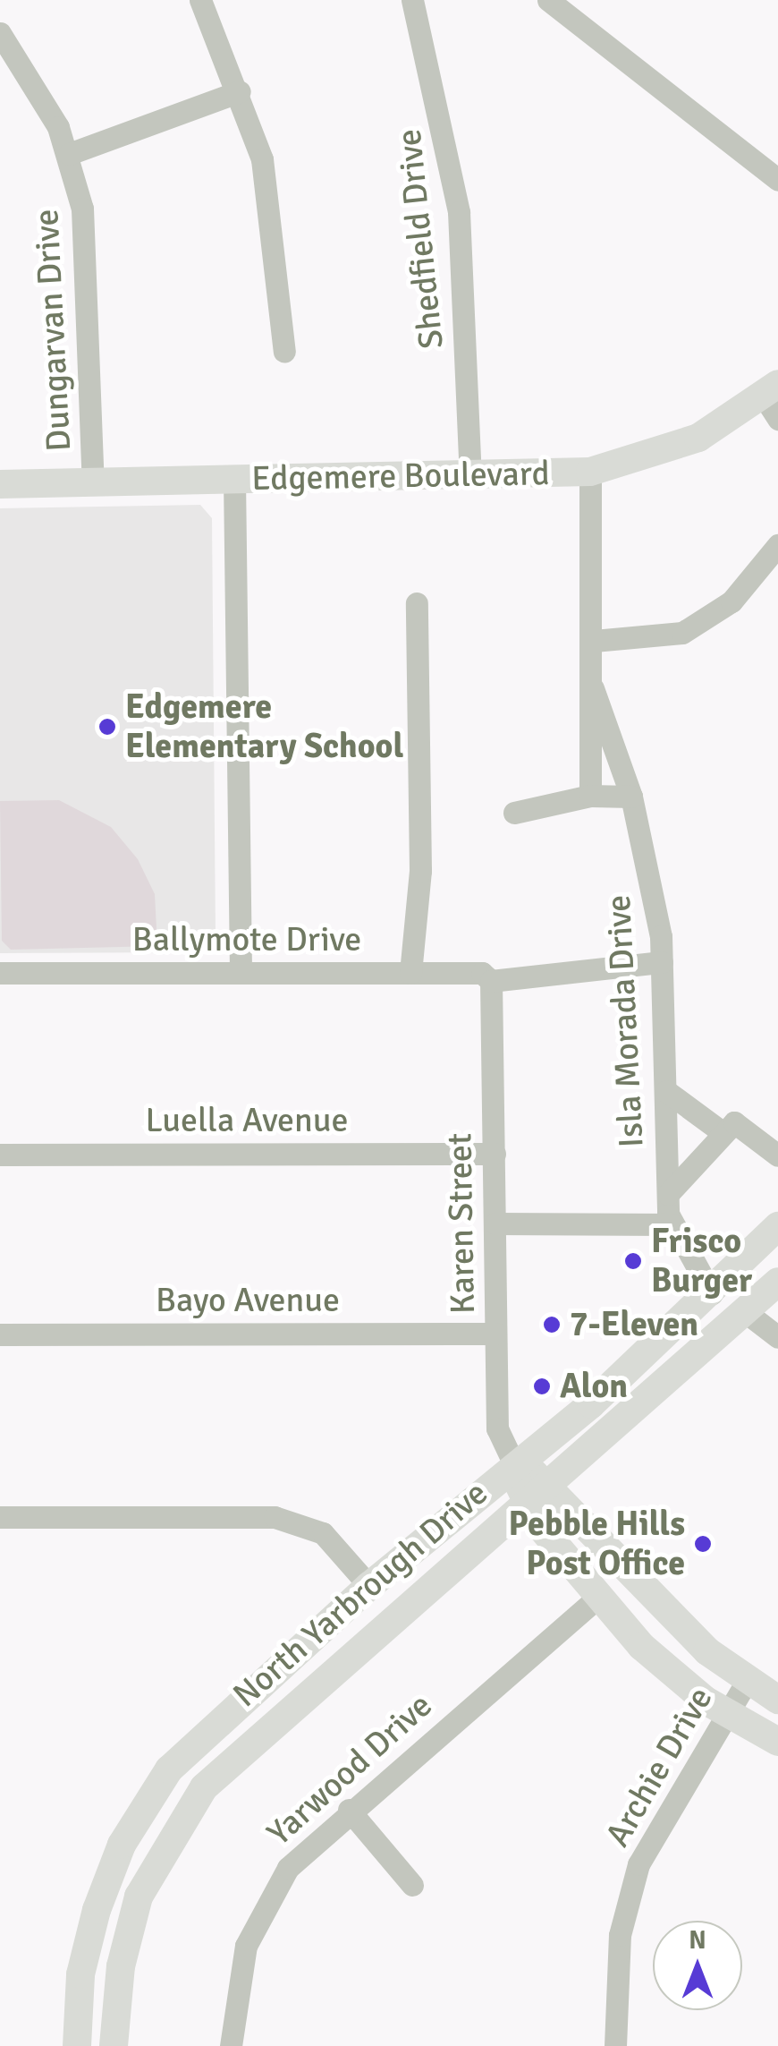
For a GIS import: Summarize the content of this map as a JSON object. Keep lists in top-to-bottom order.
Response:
{
  "streets": {
    "main road": ["Edgemere Boulevard", "North Yarbrough Drive"],
    "street": [
      "Shedfield Drive",
      "Dungarvan Drive",
      "Ballymote Drive",
      "Isla Morada Drive",
      "Luella Avenue",
      "Karen Street",
      "Bayo Avenue",
      "Archie Drive",
      "Yarwood Drive"
    ]
  },
  "crossings": [
    ["Shedfield Drive", "Edgemere Boulevard"],
    ["Dungarvan Drive", "Edgemere Boulevard"],
    ["Edgemere Boulevard", "Isla Morada Drive"],
    ["Ballymote Drive", "Isla Morada Drive"],
    ["Ballymote Drive", "Karen Street"],
    ["Isla Morada Drive", "North Yarbrough Drive"],
    ["Luella Avenue", "Karen Street"],
    ["Karen Street", "Bayo Avenue"],
    ["Karen Street", "North Yarbrough Drive"]
  ],
  "places": [
    "Edgemere Elementary School",
    "Frisco Burger",
    "7-Eleven",
    "Alon",
    "Pebble Hills Post Office"
  ],
  "north": "top"
}
